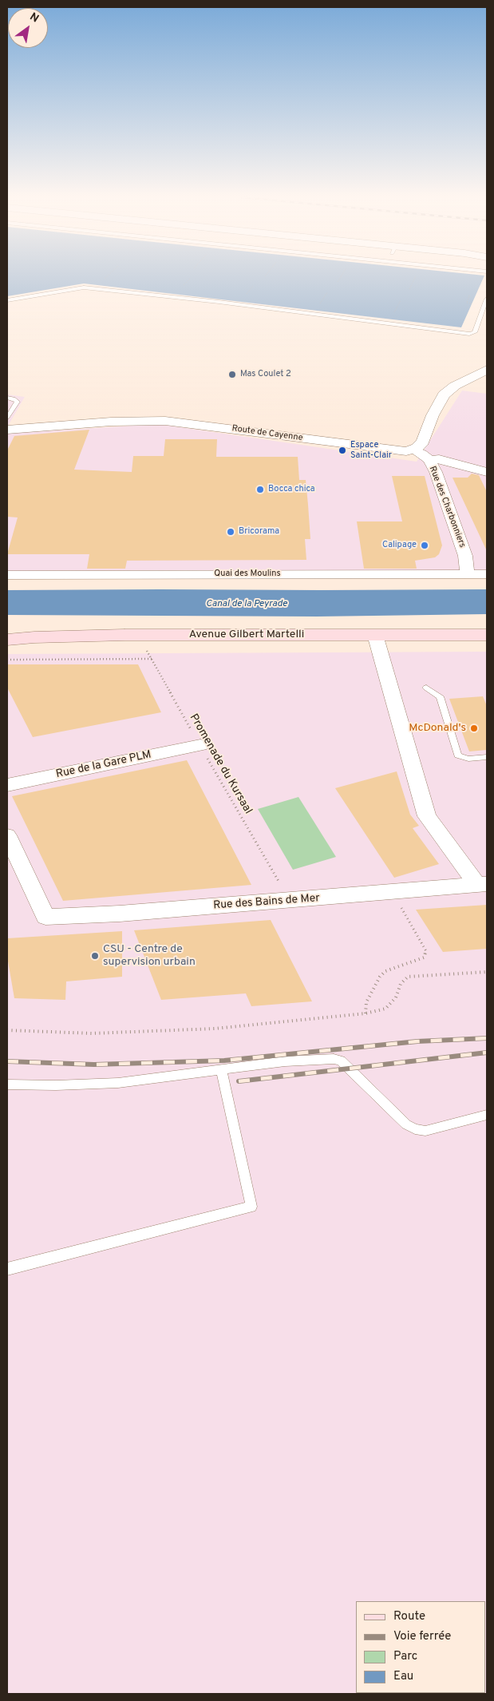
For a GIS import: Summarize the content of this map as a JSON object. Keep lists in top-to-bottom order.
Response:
{
  "streets": {
    "main road": ["Avenue Gilbert Martelli"],
    "street": [
      "Route de Cayenne",
      "Rue des Charbonniers",
      "Quai des Moulins",
      "Rue de la Gare PLM",
      "Rue des Bains de Mer"
    ],
    "path": ["Promenade du Kursaal"]
  },
  "crossings": [
    ["Route de Cayenne", "Rue des Charbonniers"],
    ["Rue des Charbonniers", "Quai des Moulins"],
    ["Avenue Gilbert Martelli", "Promenade du Kursaal"],
    ["Promenade du Kursaal", "Rue de la Gare PLM"],
    ["Promenade du Kursaal", "Rue des Bains de Mer"]
  ],
  "water": ["Canal de la Peyrade"],
  "places": [
    "Mas Coulet 2",
    "Espace Saint-Clair",
    "Bocca chica",
    "Bricorama",
    "Calipage",
    "McDonald's",
    "CSU - Centre de supervision urbain"
  ],
  "legend": [
    "Route",
    "Voie ferrée",
    "Parc",
    "Eau"
  ],
  "north": "top right"
}
